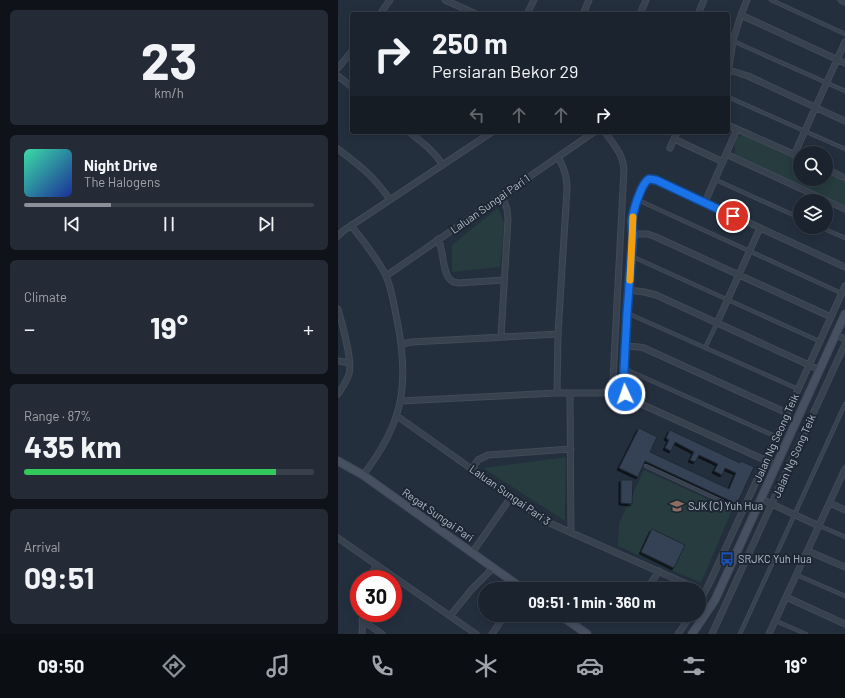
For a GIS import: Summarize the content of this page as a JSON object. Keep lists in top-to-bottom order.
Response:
{
  "streets": {
    "main road": ["Jalan Ng Seong Teik", "Regat Sungai Pari"],
    "street": ["Laluan Sungai Pari 1", "Jalan Ng Song Teik", "Laluan Sungai Pari 3"]
  },
  "places": {
    "school or university": ["SJK (C) Yuh Hua"],
    "bus stop": ["SRJKC Yuh Hua"]
  },
  "page": {
    "tile": [
      ["23", "km/h"],
      "Climate",
      ["Range · 87%", "435 km"],
      ["Arrival", "09:51"]
    ],
    "turn": ["250 m", "Persiaran Bekor 29"],
    "song": ["Night Drive", "The Halogens"],
    "heat": ["−", "19°", "+"],
    "limit": "30",
    "trip": "09:51 · 1 min · 360 m",
    "tabs": ["09:50", "19°"]
  }
}
